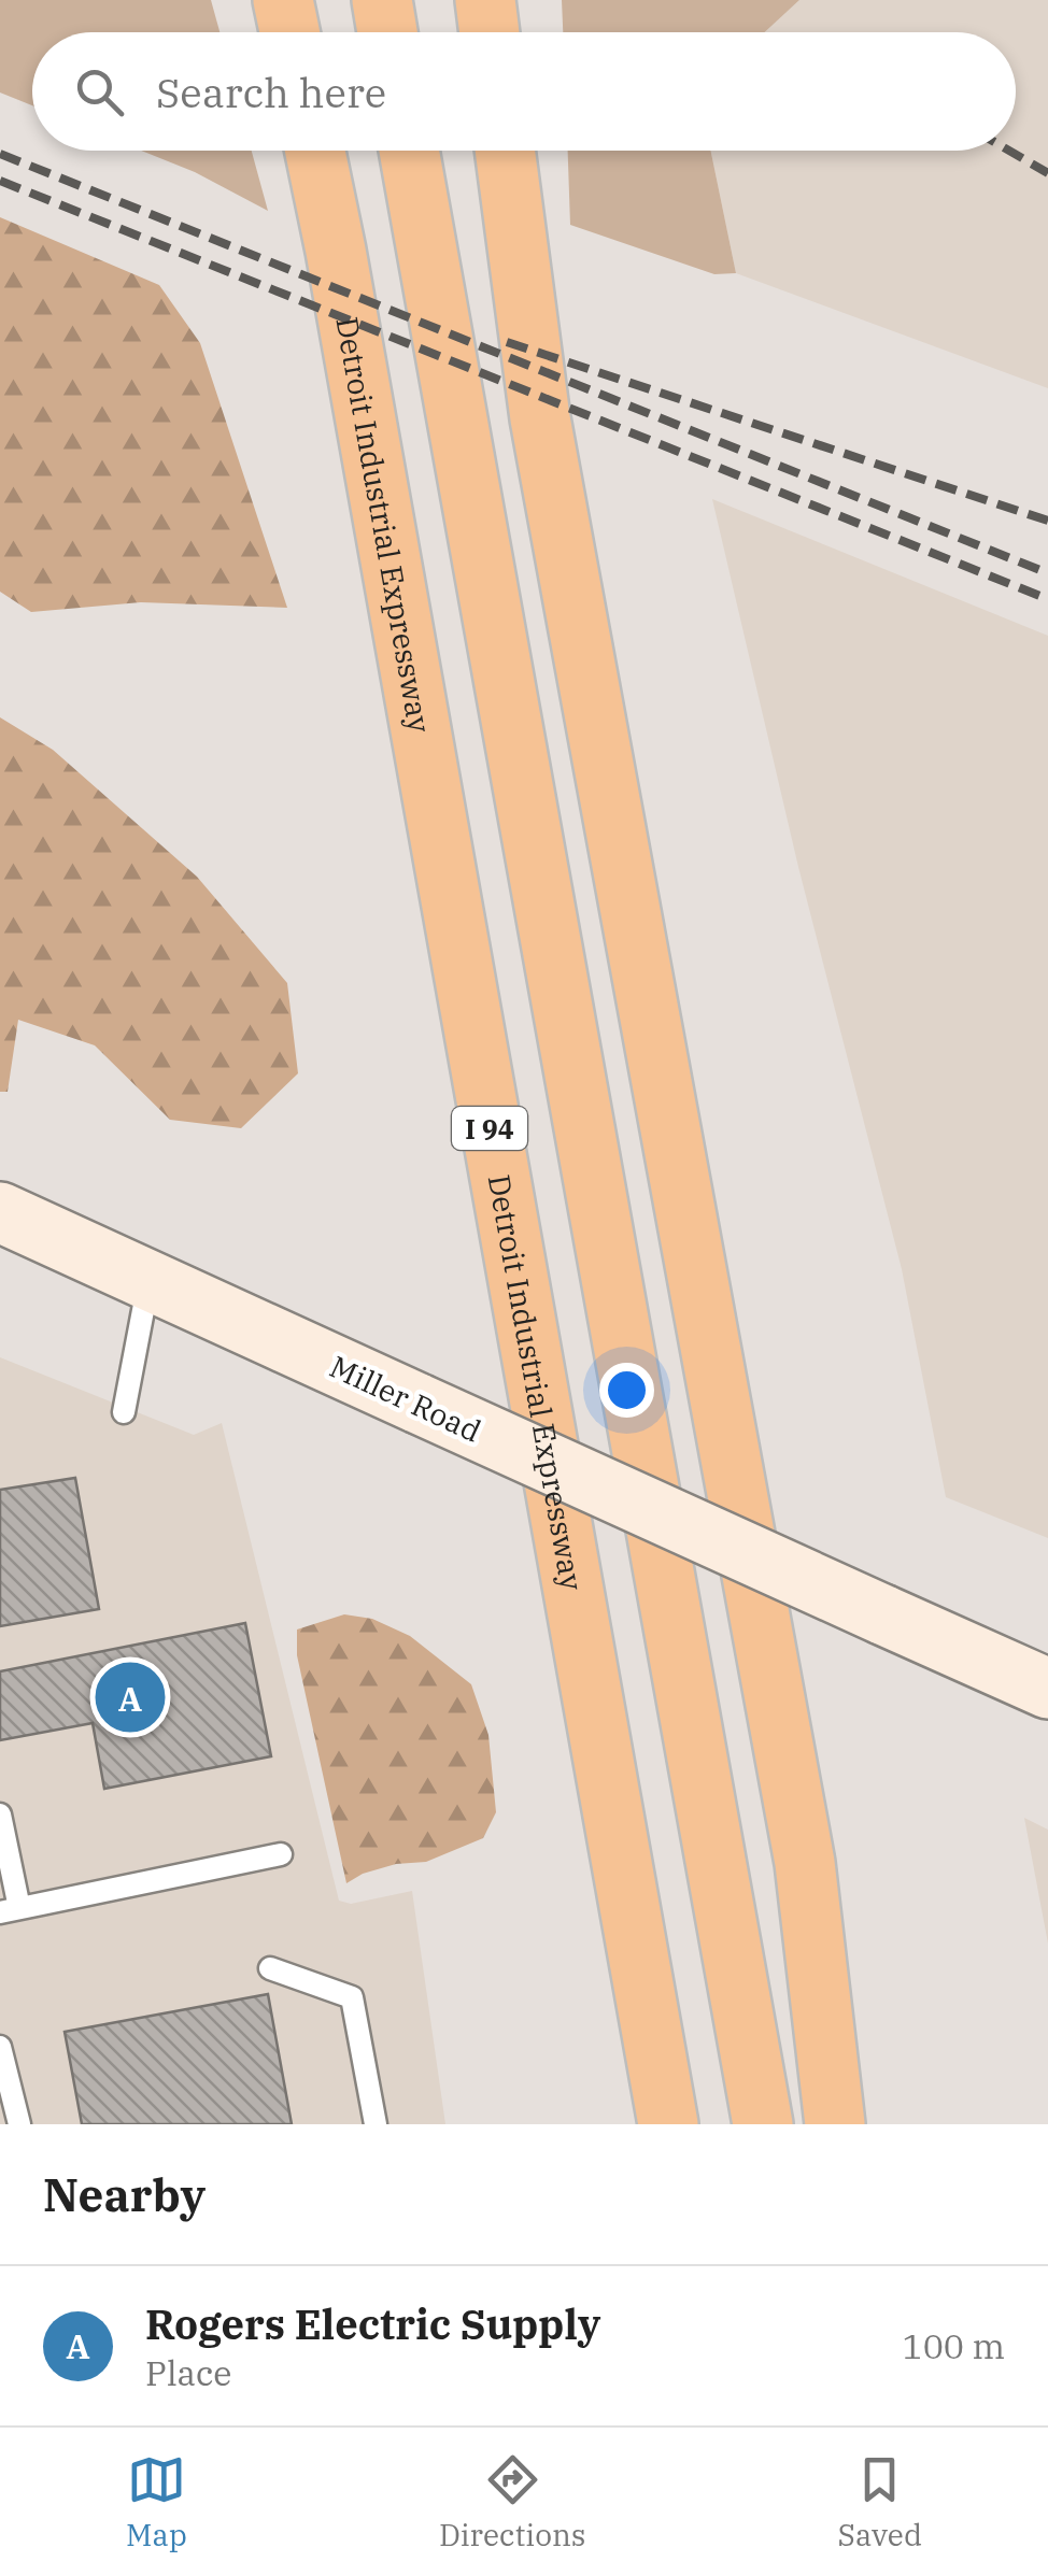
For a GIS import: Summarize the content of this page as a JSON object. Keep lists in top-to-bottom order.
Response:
{
  "streets": {
    "highway": ["Detroit Industrial Expressway", "I 94"],
    "main road": ["Miller Road"]
  },
  "page": {
    "search": "Search here",
    "pins": "A",
    "heading": "Nearby",
    "list": [
      {
        "mark": "A",
        "name": "Rogers Electric Supply",
        "note": "Place",
        "value": "100 m"
      }
    ],
    "nav": ["Map", "Directions", "Saved"]
  }
}
